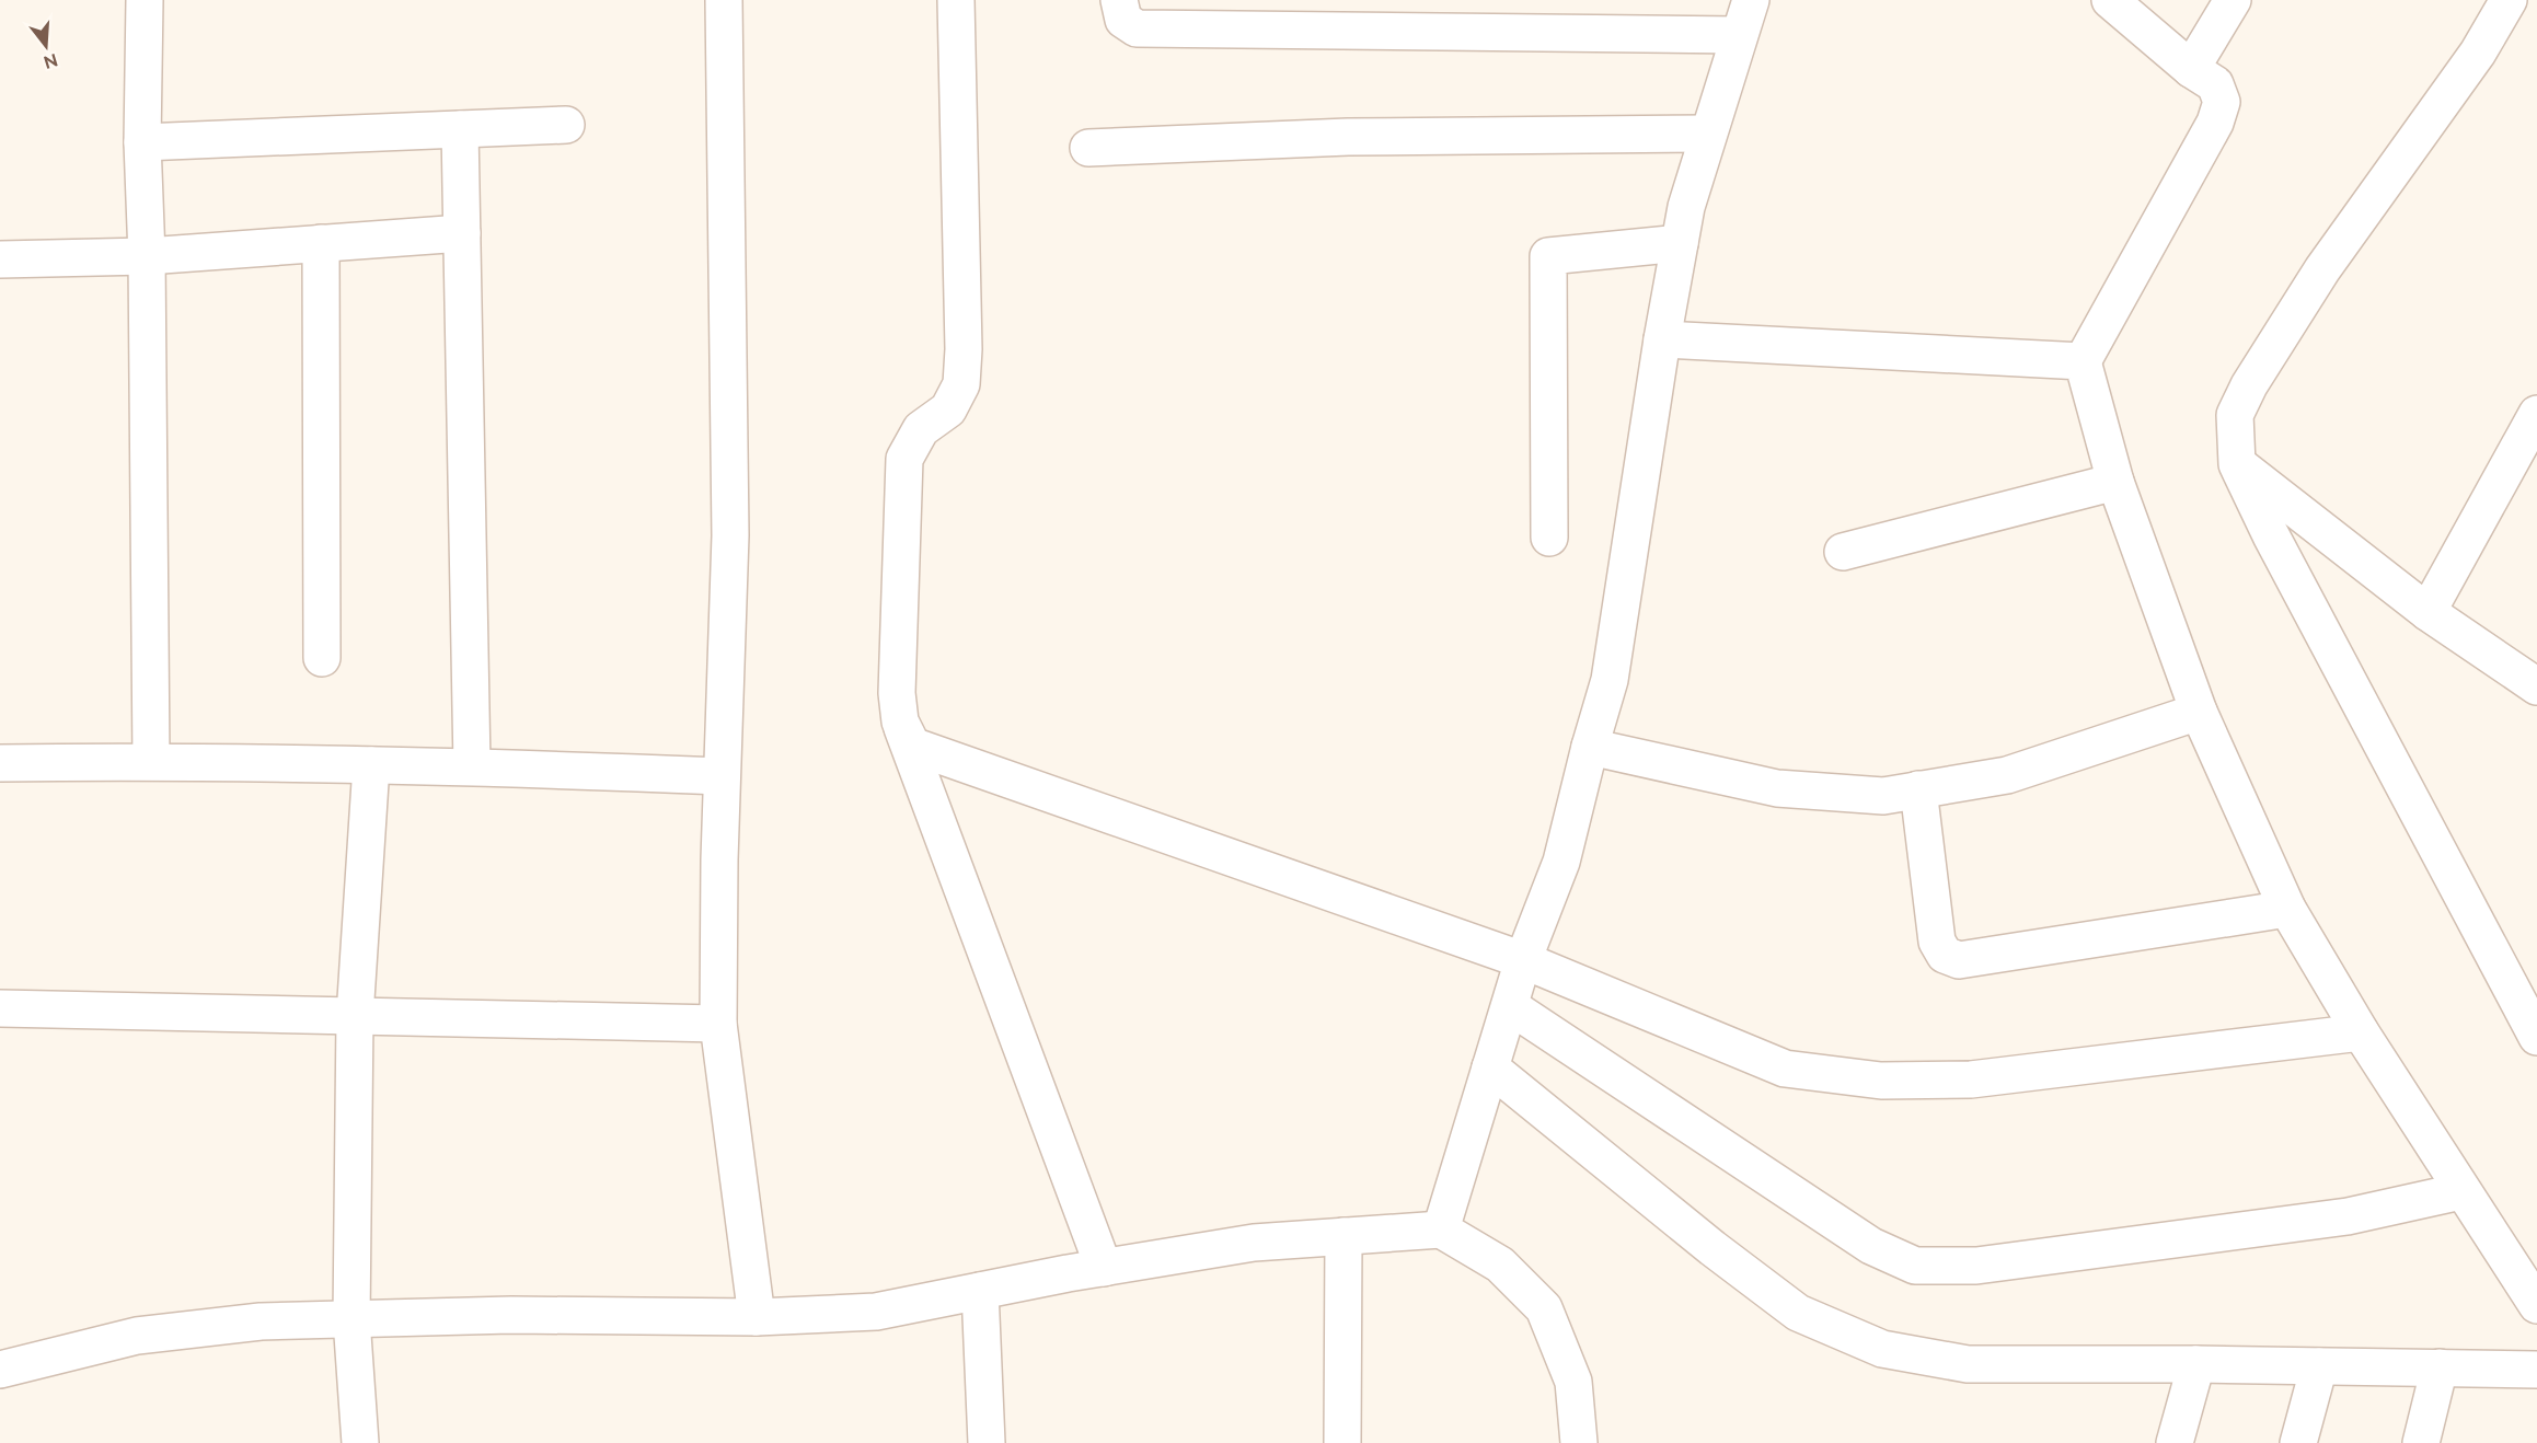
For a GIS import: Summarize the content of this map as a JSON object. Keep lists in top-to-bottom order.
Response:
{
  "north": "bottom"
}
